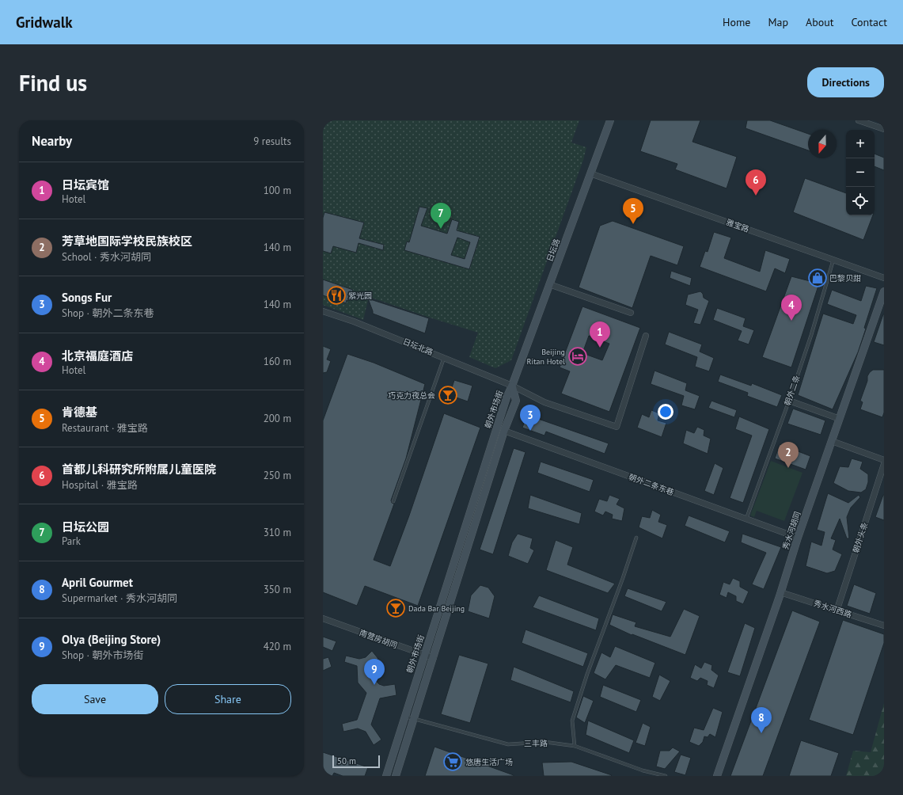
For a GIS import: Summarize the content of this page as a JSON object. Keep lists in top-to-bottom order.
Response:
{
  "streets": {
    "main road": ["日坛路", "朝外市场街", "秀水河胡同"],
    "street": [
      "雅宝路",
      "日坛北路",
      "朝外二条东巷",
      "朝外头条",
      "秀水河西路",
      "南营房胡同"
    ],
    "lane": ["朝外二条", "三丰路"]
  },
  "crossings": [
    ["雅宝路", "日坛路"],
    ["雅宝路", "朝外二条"],
    ["日坛路", "日坛北路"],
    ["日坛路", "朝外市场街"],
    ["日坛北路", "朝外市场街"],
    ["朝外二条", "朝外二条东巷"],
    ["朝外市场街", "朝外二条东巷"],
    ["朝外市场街", "南营房胡同"],
    ["朝外市场街", "三丰路"],
    ["朝外二条东巷", "秀水河胡同"],
    ["秀水河胡同", "秀水河西路"],
    ["朝外头条", "秀水河西路"]
  ],
  "places": {
    "shop": ["巴黎贝甜"],
    "restaurant": ["紫光园"],
    "hotel": ["Beijing Ritan Hotel"],
    "bar": ["巧克力夜总会", "Dada Bar Beijing"],
    "supermarket": ["悠唐生活广场"]
  },
  "scale_bar": "50 m",
  "north": "bottom",
  "page": {
    "header": "Gridwalk",
    "nav": [
      "Home",
      "Map",
      "About",
      "Contact"
    ],
    "buttons": [
      "Directions",
      ["Save", "Share"]
    ],
    "title": "Find us",
    "heading": ["Nearby", "9 results"],
    "map_buttons": ["+", "−"],
    "list": [
      {
        "mark": "1",
        "name": "日坛宾馆",
        "note": "Hotel",
        "value": "100 m"
      },
      {
        "mark": "2",
        "name": "芳草地国际学校民族校区",
        "note": "School · 秀水河胡同",
        "value": "140 m"
      },
      {
        "mark": "3",
        "name": "Songs Fur",
        "note": "Shop · 朝外二条东巷",
        "value": "140 m"
      },
      {
        "mark": "4",
        "name": "北京福庭酒店",
        "note": "Hotel",
        "value": "160 m"
      },
      {
        "mark": "5",
        "name": "肯德基",
        "note": "Restaurant · 雅宝路",
        "value": "200 m"
      },
      {
        "mark": "6",
        "name": "首都儿科研究所附属儿童医院",
        "note": "Hospital · 雅宝路",
        "value": "250 m"
      },
      {
        "mark": "7",
        "name": "日坛公园",
        "note": "Park",
        "value": "310 m"
      },
      {
        "mark": "8",
        "name": "April Gourmet",
        "note": "Supermarket · 秀水河胡同",
        "value": "350 m"
      },
      {
        "mark": "9",
        "name": "Olya (Beijing Store)",
        "note": "Shop · 朝外市场街",
        "value": "420 m"
      }
    ],
    "pins": [
      "6",
      "5",
      "7",
      "4",
      "1",
      "3",
      "2",
      "9",
      "8"
    ],
    "scale": "50 m"
  }
}
